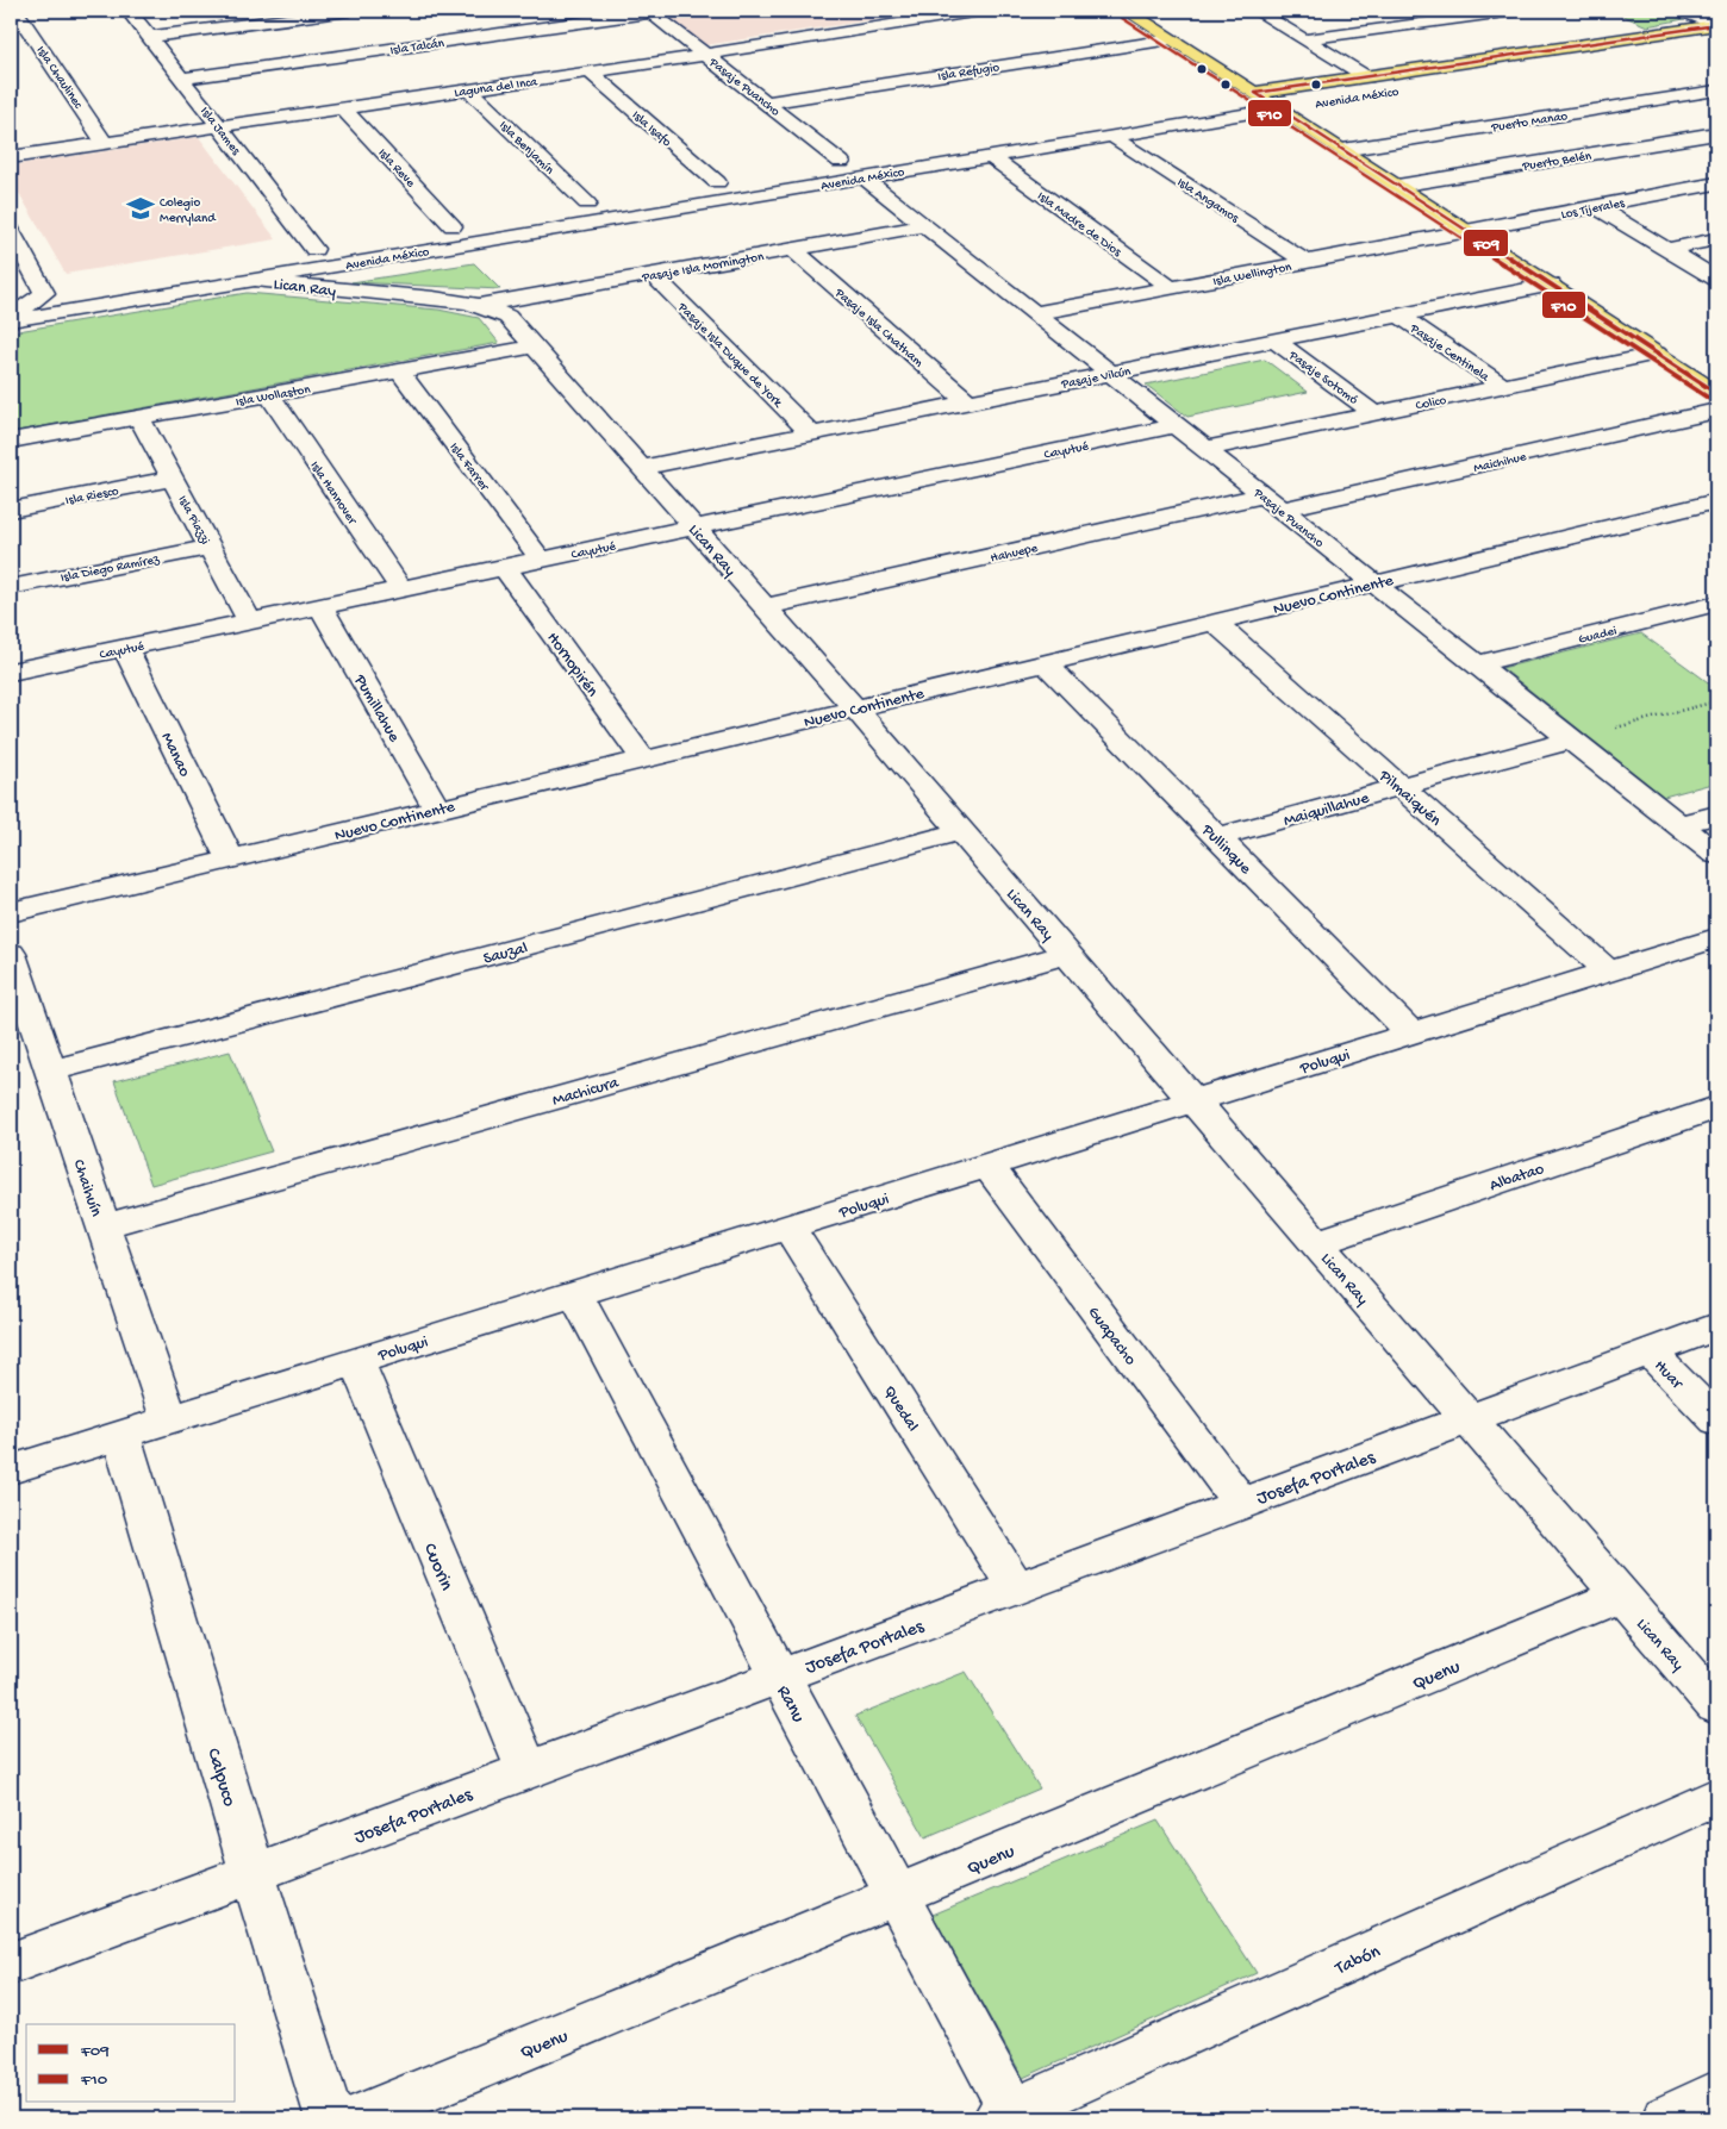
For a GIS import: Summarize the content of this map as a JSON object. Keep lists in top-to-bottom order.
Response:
{
  "streets": {
    "main road": ["Avenida México"],
    "street": [
      "Isla Talcán",
      "Isla Refugio",
      "Isla Chaulinec",
      "Laguna del Inca",
      "Pasaje Puancho",
      "Puerto Manao",
      "Isla Isafo",
      "Isla James",
      "Isla Benjamín",
      "Puerto Belén",
      "Isla Reve",
      "Isla Angamos",
      "Los Tijerales",
      "Isla Madre de Dios",
      "Pasaje Isla Mornington",
      "Isla Wellington",
      "Lican Ray",
      "Pasaje Isla Chatham",
      "Pasaje Centinela",
      "Pasaje Isla Duque de York",
      "Pasaje Vilcún",
      "Pasaje Sotomó",
      "Isla Wollaston",
      "Colico",
      "Cayutué",
      "Maichihue",
      "Isla Farrer",
      "Isla Hannover",
      "Isla Riesco",
      "Isla Piazzi",
      "Hahuepe",
      "Isla Diego Ramírez",
      "Nuevo Continente",
      "Guadei",
      "Hornopirén",
      "Pumillahue",
      "Manao",
      "Pilmaiquén",
      "Maiquillahue",
      "Pullinque",
      "Sauzal",
      "Poluqui",
      "Machicura",
      "Albatao",
      "Chaihuín",
      "Guapacho",
      "Huar",
      "Quedal",
      "Josefa Portales",
      "Cuorin",
      "Quenu",
      "Ranu",
      "Calpuco",
      "Tabón"
    ]
  },
  "crossings": [
    ["Isla Talcán", "Pasaje Puancho"],
    ["Isla Talcán", "Isla James"],
    ["Isla Refugio", "Pasaje Puancho"],
    ["Isla Chaulinec", "Laguna del Inca"],
    ["Laguna del Inca", "Pasaje Puancho"],
    ["Laguna del Inca", "Isla Isafo"],
    ["Laguna del Inca", "Isla James"],
    ["Laguna del Inca", "Isla Benjamín"],
    ["Laguna del Inca", "Isla Reve"],
    ["Pasaje Puancho", "Avenida México"],
    ["Pasaje Puancho", "Pasaje Isla Mornington"],
    ["Pasaje Puancho", "Isla Wellington"],
    ["Pasaje Puancho", "Pasaje Vilcún"],
    ["Pasaje Puancho", "Colico"],
    ["Pasaje Puancho", "Cayutué"],
    ["Pasaje Puancho", "Maichihue"],
    ["Pasaje Puancho", "Hahuepe"],
    ["Pasaje Puancho", "Nuevo Continente"],
    ["Pasaje Puancho", "Guadei"],
    ["Pasaje Puancho", "Maiquillahue"],
    ["Avenida México", "Isla Reve"],
    ["Avenida México", "Isla Angamos"],
    ["Avenida México", "Isla Madre de Dios"],
    ["Avenida México", "Lican Ray"],
    ["Isla Angamos", "Isla Wellington"],
    ["Los Tijerales", "Isla Wellington"],
    ["Isla Madre de Dios", "Isla Wellington"],
    ["Pasaje Isla Mornington", "Lican Ray"],
    ["Pasaje Isla Mornington", "Pasaje Isla Chatham"],
    ["Pasaje Isla Mornington", "Pasaje Isla Duque de York"],
    ["Lican Ray", "Pasaje Vilcún"],
    ["Lican Ray", "Isla Wollaston"],
    ["Lican Ray", "Cayutué"],
    ["Lican Ray", "Hahuepe"],
    ["Lican Ray", "Nuevo Continente"],
    ["Lican Ray", "Sauzal"],
    ["Lican Ray", "Poluqui"],
    ["Lican Ray", "Machicura"],
    ["Lican Ray", "Albatao"],
    ["Lican Ray", "Josefa Portales"],
    ["Lican Ray", "Quenu"],
    ["Pasaje Isla Chatham", "Pasaje Vilcún"],
    ["Pasaje Centinela", "Pasaje Vilcún"],
    ["Pasaje Centinela", "Colico"],
    ["Pasaje Isla Duque de York", "Pasaje Vilcún"],
    ["Pasaje Vilcún", "Pasaje Sotomó"],
    ["Pasaje Sotomó", "Colico"],
    ["Isla Wollaston", "Isla Farrer"],
    ["Isla Wollaston", "Isla Hannover"],
    ["Isla Wollaston", "Isla Piazzi"],
    ["Cayutué", "Isla Farrer"],
    ["Cayutué", "Isla Hannover"],
    ["Cayutué", "Isla Piazzi"],
    ["Cayutué", "Hornopirén"],
    ["Cayutué", "Pumillahue"],
    ["Cayutué", "Manao"],
    ["Isla Riesco", "Isla Piazzi"],
    ["Isla Piazzi", "Isla Diego Ramírez"],
    ["Nuevo Continente", "Hornopirén"],
    ["Nuevo Continente", "Pumillahue"],
    ["Nuevo Continente", "Manao"],
    ["Nuevo Continente", "Pilmaiquén"],
    ["Nuevo Continente", "Pullinque"],
    ["Pilmaiquén", "Maiquillahue"],
    ["Pilmaiquén", "Poluqui"],
    ["Maiquillahue", "Pullinque"],
    ["Pullinque", "Poluqui"],
    ["Sauzal", "Chaihuín"],
    ["Poluqui", "Chaihuín"],
    ["Poluqui", "Guapacho"],
    ["Poluqui", "Quedal"],
    ["Poluqui", "Cuorin"],
    ["Poluqui", "Ranu"],
    ["Poluqui", "Calpuco"],
    ["Machicura", "Chaihuín"],
    ["Guapacho", "Josefa Portales"],
    ["Huar", "Josefa Portales"],
    ["Quedal", "Josefa Portales"],
    ["Josefa Portales", "Cuorin"],
    ["Josefa Portales", "Ranu"],
    ["Josefa Portales", "Calpuco"],
    ["Quenu", "Ranu"],
    ["Ranu", "Tabón"]
  ],
  "places": {
    "school or university": ["Colegio Merryland"]
  },
  "lines": ["transit line F10", "transit line F09"],
  "legend": ["F09", "F10"]
}
